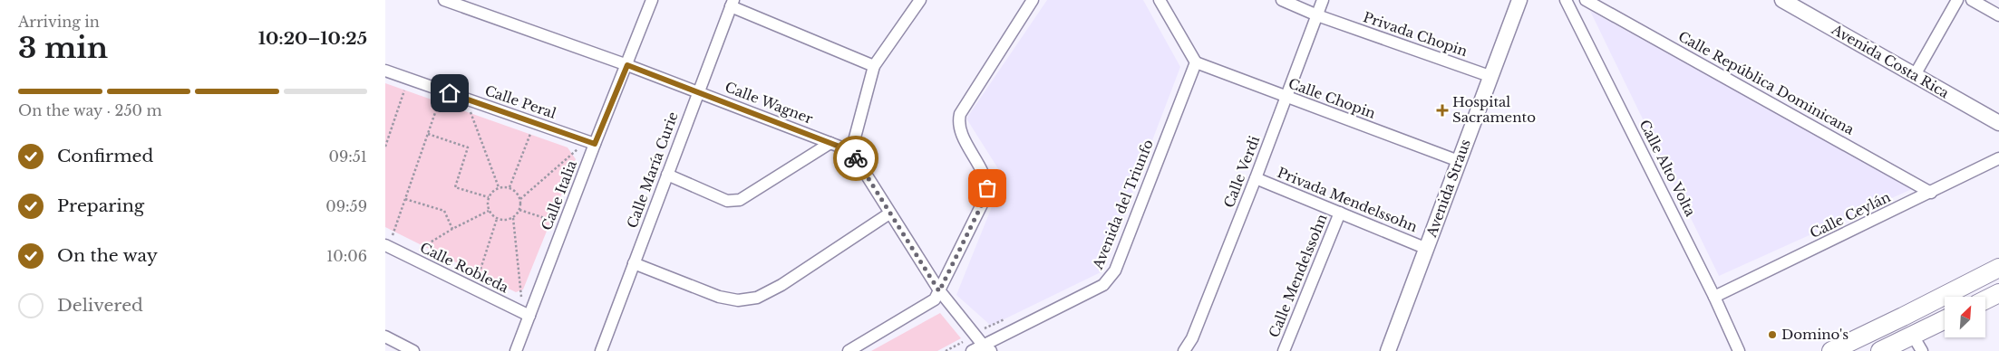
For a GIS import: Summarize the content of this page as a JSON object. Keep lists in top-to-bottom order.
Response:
{
  "streets": {
    "street": [
      "Privada Chopin",
      "Avenida Costa Rica",
      "Calle República Dominicana",
      "Calle Chopin",
      "Calle Peral",
      "Calle Wagner",
      "Calle Alto Volta",
      "Calle María Curie",
      "Calle Verdi",
      "Avenida Straus",
      "Calle Italia",
      "Privada Mendelssohn",
      "Avenida del Triunfo",
      "Calle Ceylán",
      "Calle Robleda",
      "Calle Mendelssohn"
    ]
  },
  "crossings": [
    ["Privada Chopin", "Calle Verdi"],
    ["Privada Chopin", "Avenida Straus"],
    ["Calle República Dominicana", "Calle Ceylán"],
    ["Calle Chopin", "Calle Verdi"],
    ["Calle Chopin", "Avenida Straus"],
    ["Calle Chopin", "Avenida del Triunfo"],
    ["Calle Peral", "Calle Italia"],
    ["Calle Wagner", "Calle María Curie"],
    ["Calle Wagner", "Calle Italia"],
    ["Calle Alto Volta", "Calle Ceylán"],
    ["Calle Verdi", "Privada Mendelssohn"],
    ["Avenida Straus", "Privada Mendelssohn"],
    ["Calle Italia", "Calle Robleda"],
    ["Privada Mendelssohn", "Calle Mendelssohn"]
  ],
  "places": {
    "health": ["Hospital Sacramento"],
    "other": ["Domino's"]
  },
  "north": "top right",
  "page": {
    "heading": ["3 min", "Arriving in", "10:20–10:25"],
    "bar": "On the way · 250 m",
    "list": [
      ["Confirmed", "09:51"],
      ["Preparing", "09:59"],
      ["On the way", "10:06"],
      "Delivered"
    ]
  }
}
